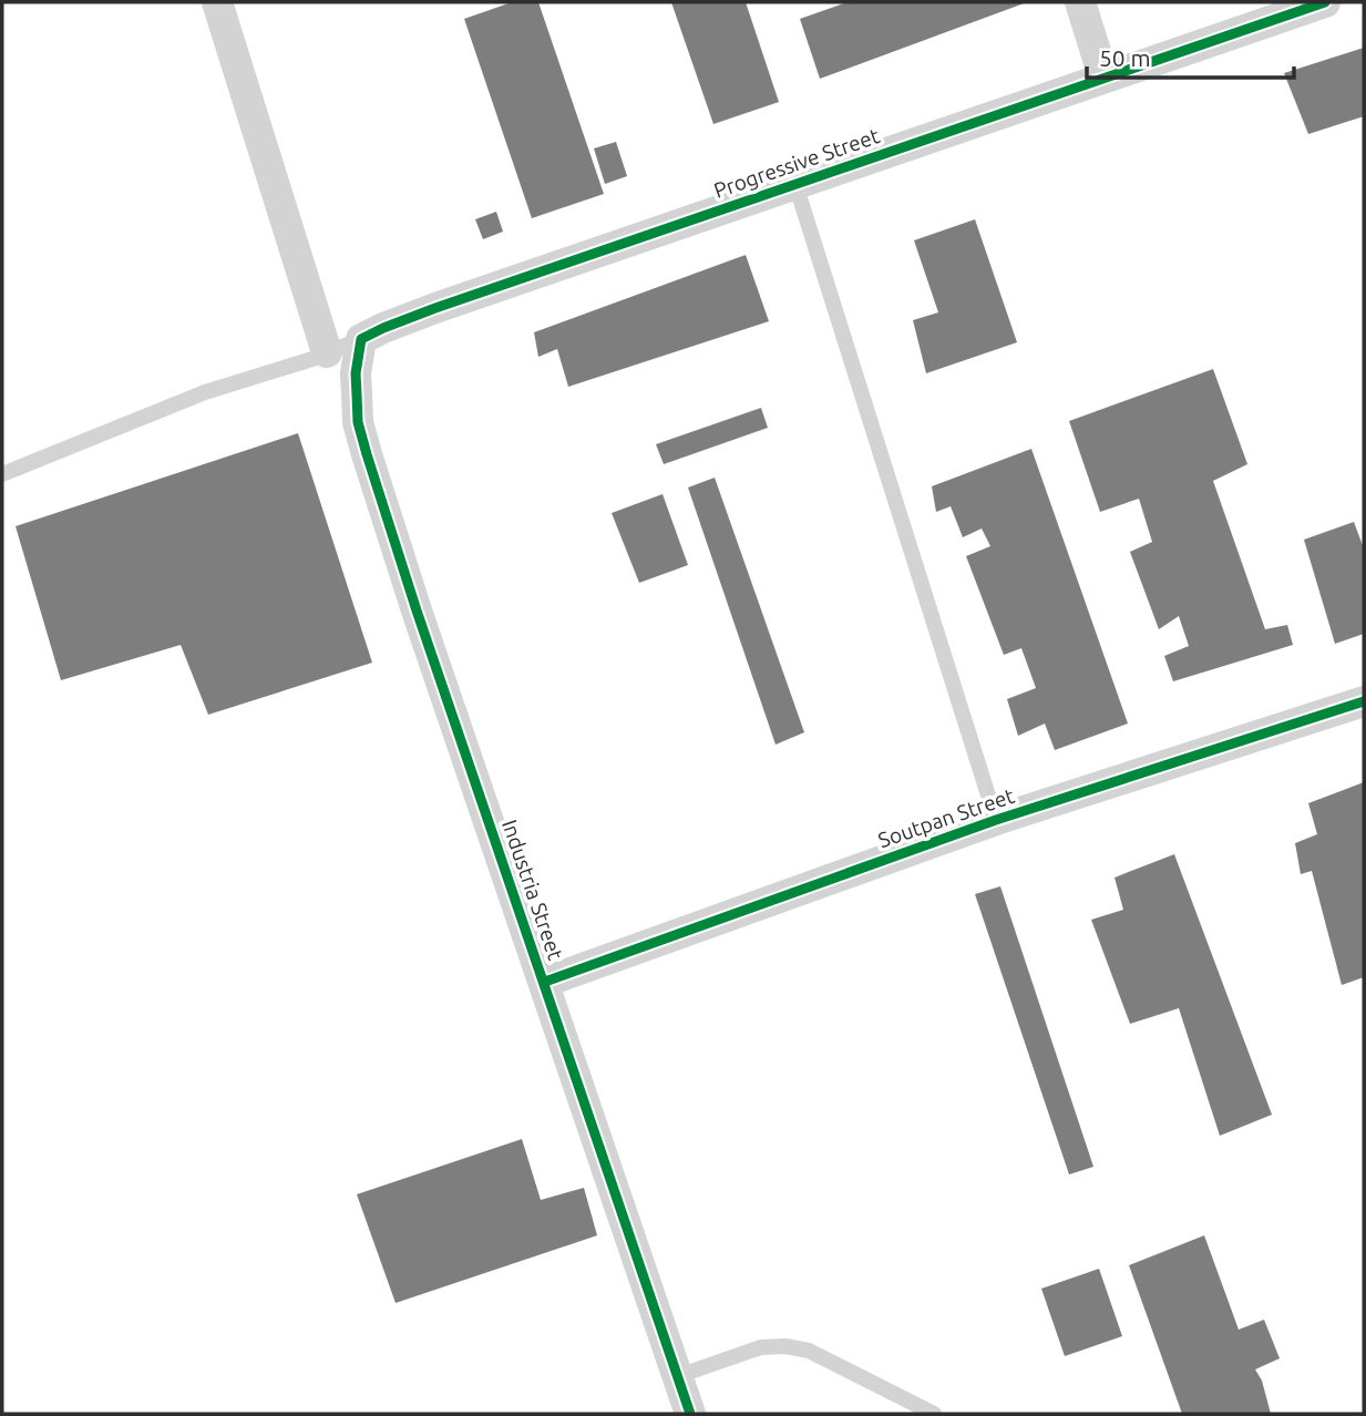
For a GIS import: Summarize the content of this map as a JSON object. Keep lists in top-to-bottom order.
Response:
{
  "streets": {
    "street": ["Progressive Street", "Soutpan Street", "Industria Street"]
  },
  "crossings": [
    ["Progressive Street", "Industria Street"],
    ["Soutpan Street", "Industria Street"]
  ],
  "scale_bar": "50 m"
}
